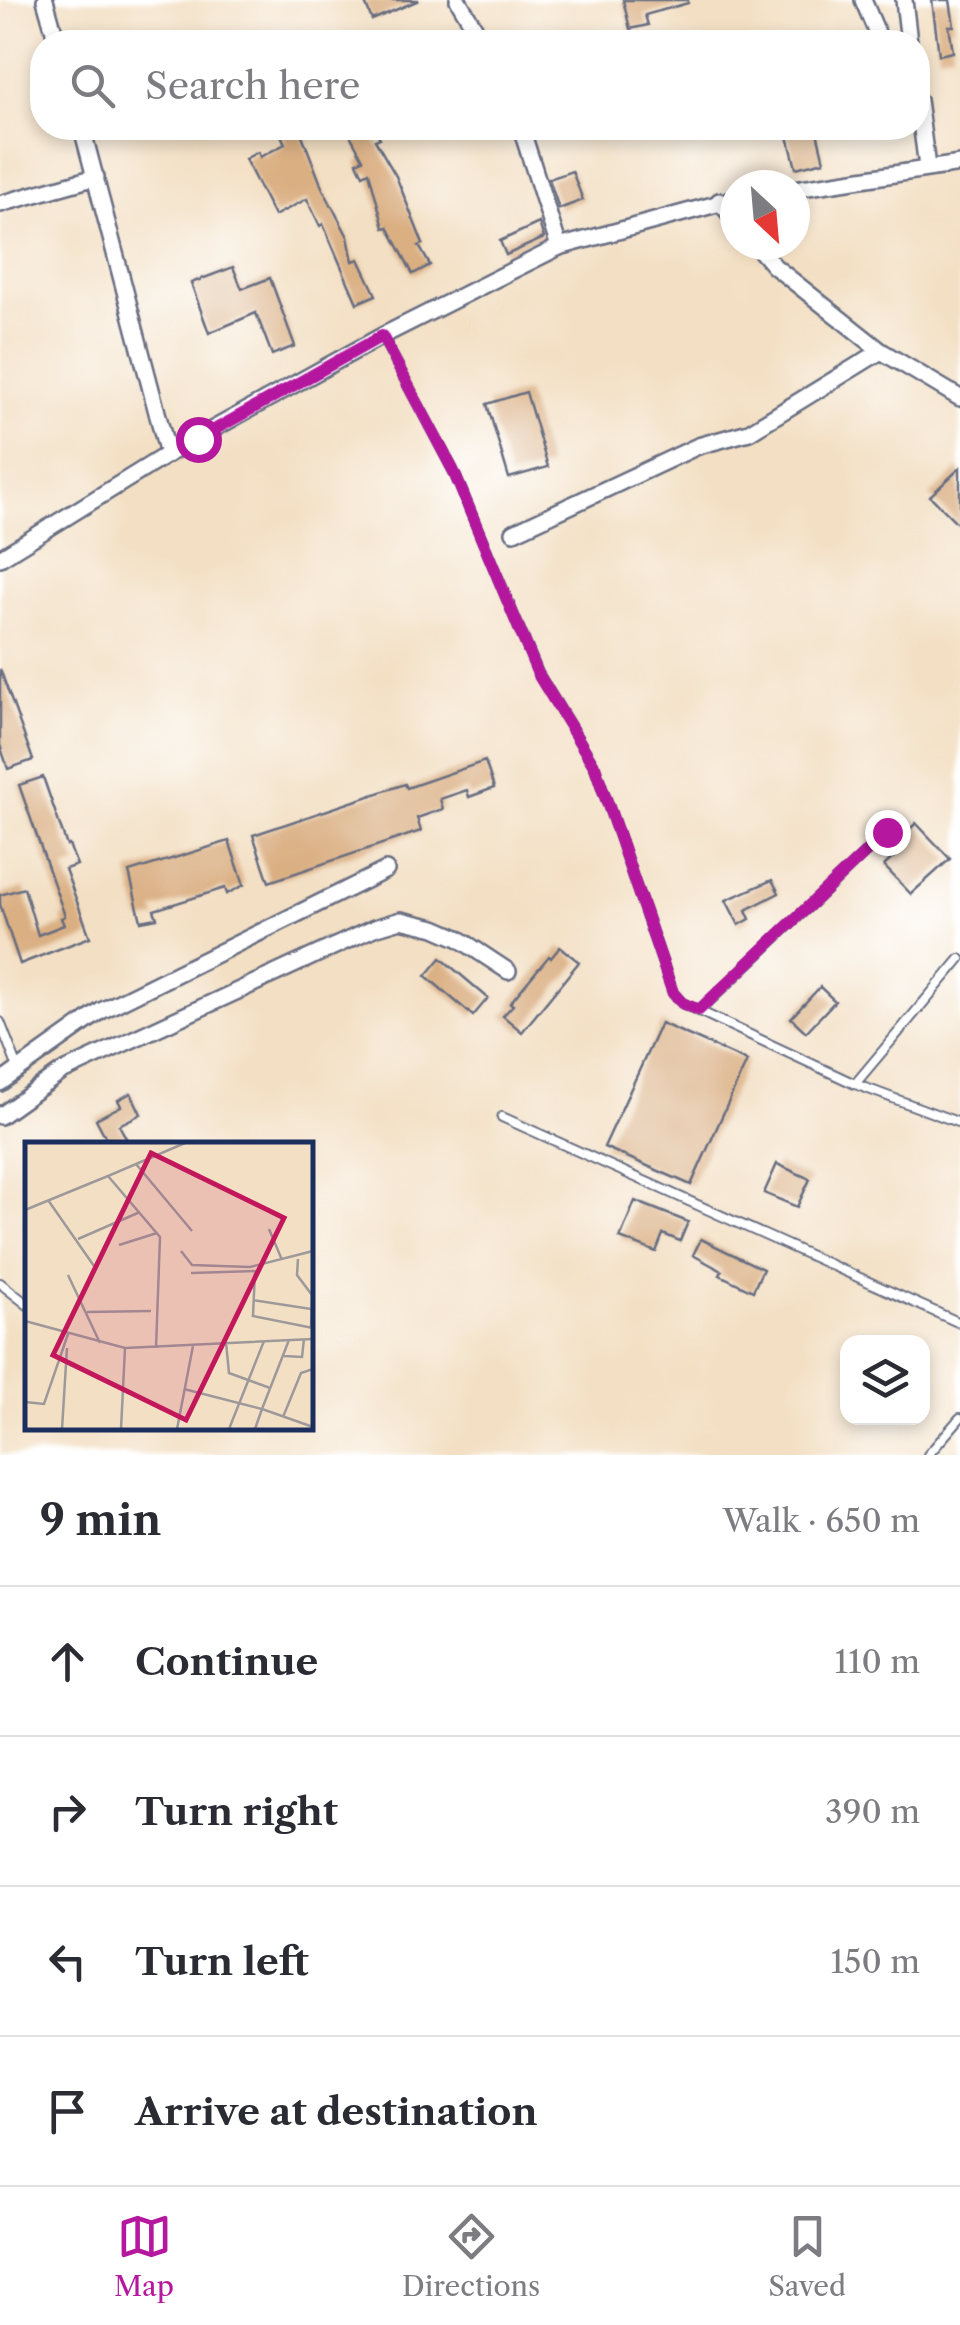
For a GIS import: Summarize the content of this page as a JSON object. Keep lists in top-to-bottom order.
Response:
{
  "north": "bottom right",
  "page": {
    "search": "Search here",
    "heading": ["9 min", "Walk · 650 m"],
    "list": [
      ["Continue", "110 m"],
      ["Turn right", "390 m"],
      ["Turn left", "150 m"],
      "Arrive at destination"
    ],
    "nav": ["Map", "Directions", "Saved"]
  }
}
